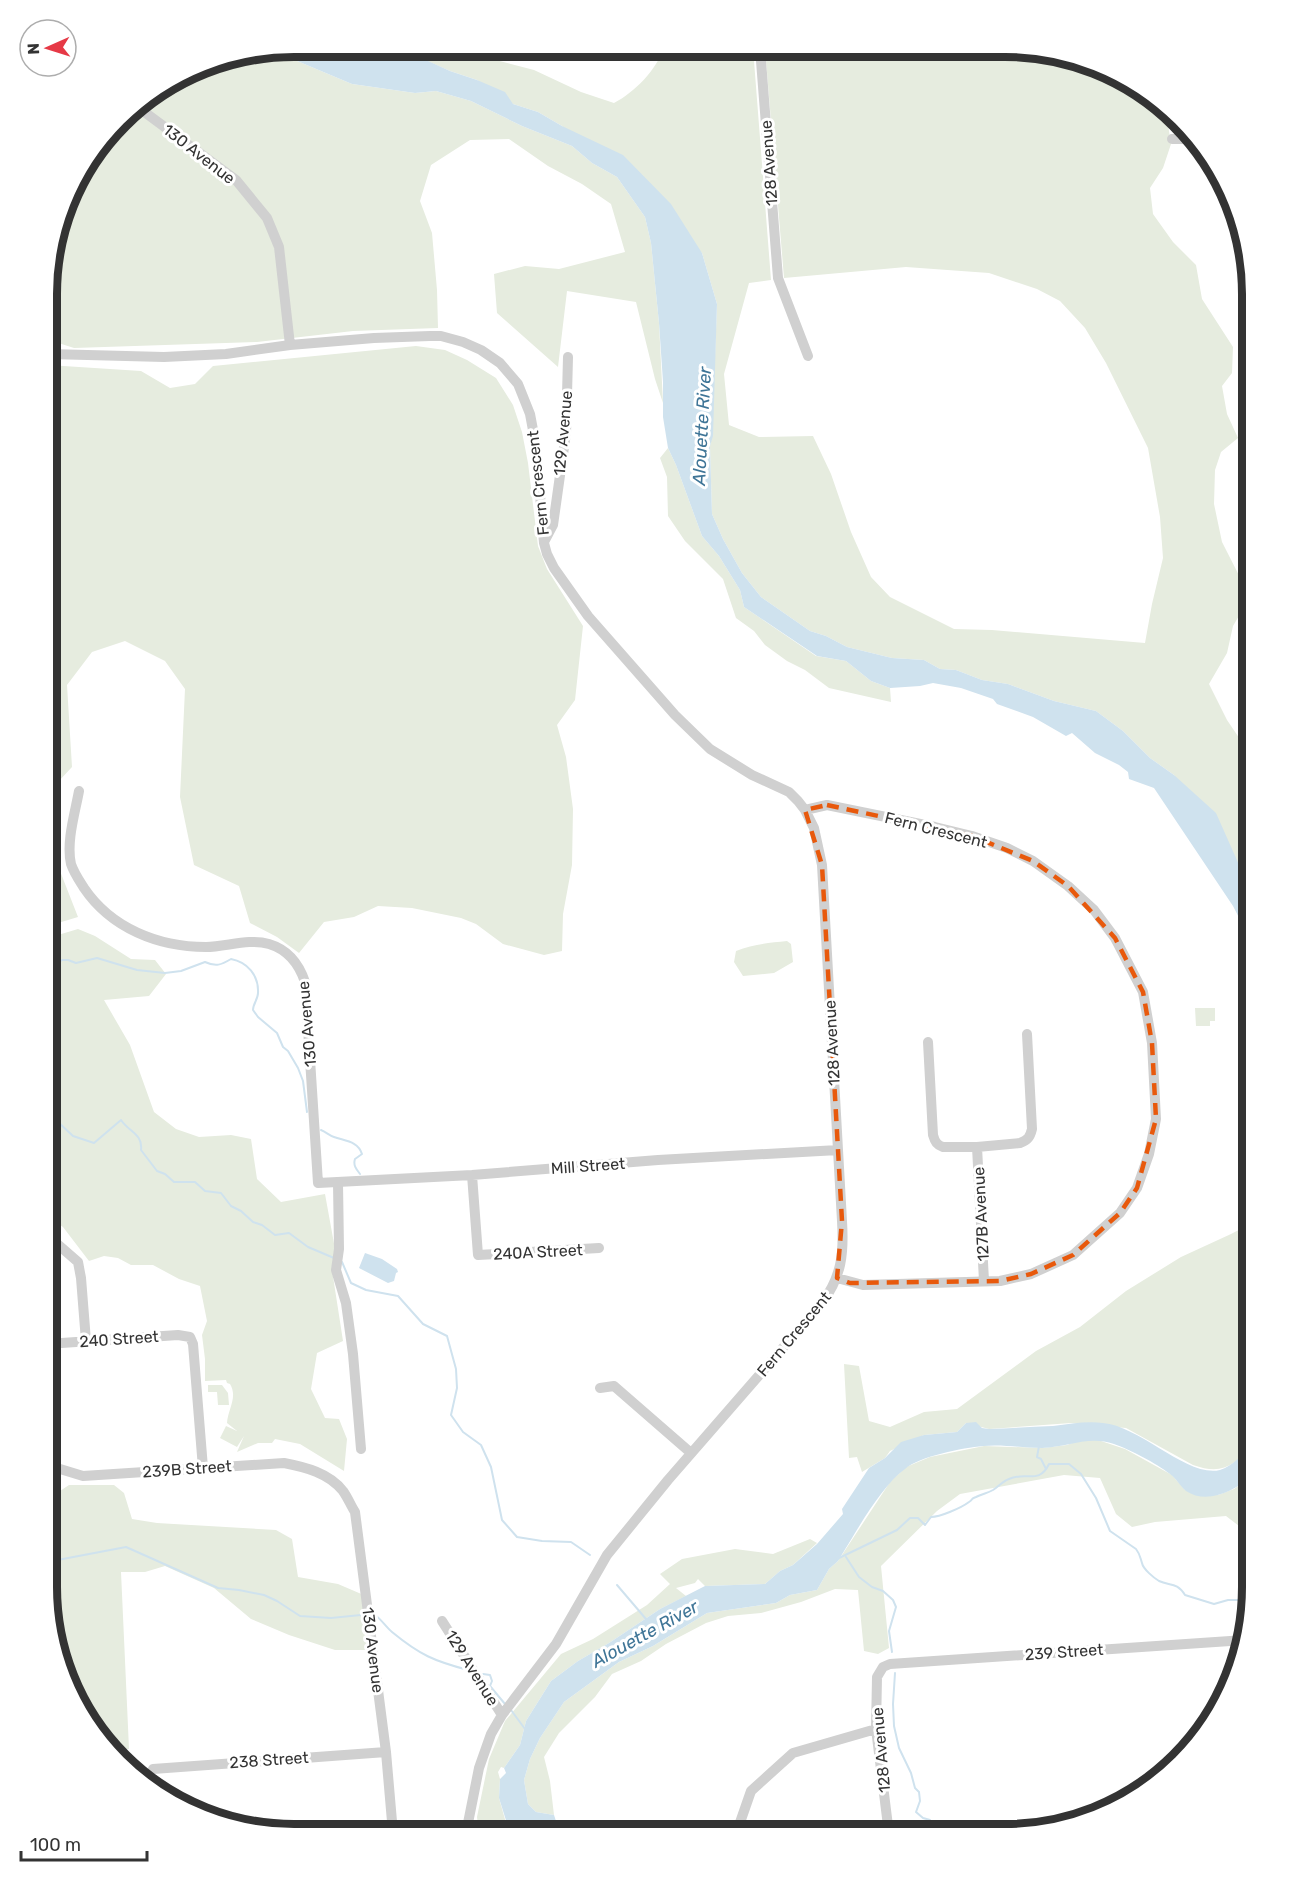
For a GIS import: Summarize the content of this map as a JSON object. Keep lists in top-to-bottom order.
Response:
{
  "streets": {
    "street": [
      "130 Avenue",
      "128 Avenue",
      "129 Avenue",
      "Fern Crescent",
      "Mill Street",
      "127B Avenue",
      "240A Street",
      "240 Street",
      "239B Street",
      "239 Street",
      "238 Street"
    ]
  },
  "crossings": [
    ["130 Avenue", "Fern Crescent"],
    ["130 Avenue", "Mill Street"],
    ["130 Avenue", "239B Street"],
    ["130 Avenue", "238 Street"],
    ["128 Avenue", "Fern Crescent"],
    ["128 Avenue", "Mill Street"],
    ["128 Avenue", "239 Street"],
    ["129 Avenue", "Fern Crescent"],
    ["Fern Crescent", "127B Avenue"],
    ["Mill Street", "240A Street"],
    ["240 Street", "239B Street"]
  ],
  "water": ["Alouette River"],
  "scale_bar": "100 m",
  "north": "left"
}
